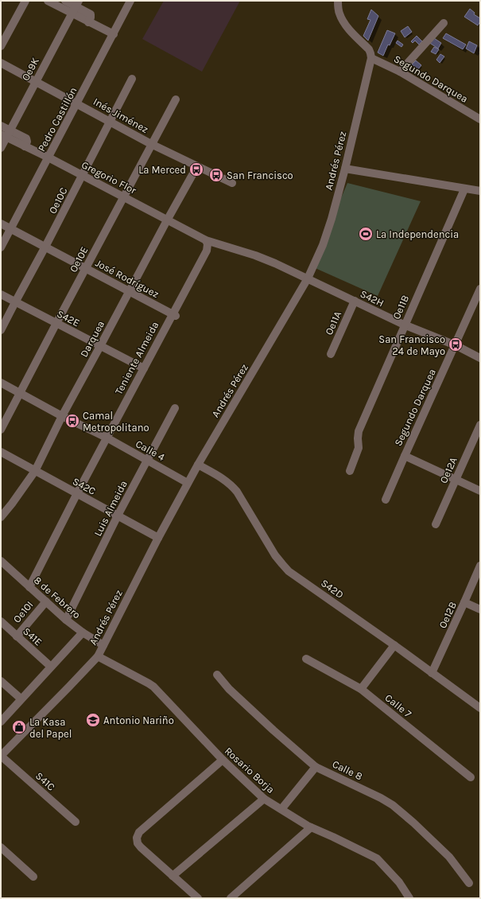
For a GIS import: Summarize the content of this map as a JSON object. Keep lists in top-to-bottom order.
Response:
{
  "streets": {
    "street": [
      "Oe9K",
      "Segundo Darquea",
      "Inés Jiménez",
      "Pedro Castillón",
      "Andrés Pérez",
      "Gregorio Flor",
      "Oe10C",
      "Oe10E",
      "José Rodríguez",
      "S42H",
      "Oe11B",
      "S42E",
      "Oe11A",
      "Darquea",
      "Teniente Almeida",
      "Calle 4",
      "Oe12A",
      "S42C",
      "Luis Almeida",
      "S42D",
      "8 de Febrero",
      "Oe10I",
      "Oe12B",
      "S41E",
      "Calle 7",
      "Rosario Borja",
      "Calle 8",
      "S41C"
    ]
  },
  "crossings": [
    ["Oe9K", "Inés Jiménez"],
    ["Oe9K", "Gregorio Flor"],
    ["Segundo Darquea", "Andrés Pérez"],
    ["Segundo Darquea", "S42H"],
    ["Inés Jiménez", "Pedro Castillón"],
    ["Inés Jiménez", "Oe10C"],
    ["Inés Jiménez", "Oe10E"],
    ["Inés Jiménez", "Darquea"],
    ["Pedro Castillón", "Gregorio Flor"],
    ["Pedro Castillón", "José Rodríguez"],
    ["Andrés Pérez", "S42H"],
    ["Andrés Pérez", "Calle 4"],
    ["Andrés Pérez", "S42C"],
    ["Andrés Pérez", "S42D"],
    ["Andrés Pérez", "8 de Febrero"],
    ["Andrés Pérez", "Rosario Borja"],
    ["Andrés Pérez", "S41C"],
    ["Gregorio Flor", "Oe10C"],
    ["Gregorio Flor", "Oe10E"],
    ["Gregorio Flor", "S42H"],
    ["Gregorio Flor", "Darquea"],
    ["Gregorio Flor", "Teniente Almeida"],
    ["Oe10C", "José Rodríguez"],
    ["Oe10C", "S42E"],
    ["Oe10E", "José Rodríguez"],
    ["Oe10E", "S42E"],
    ["Oe10E", "Calle 4"],
    ["José Rodríguez", "Darquea"],
    ["José Rodríguez", "Teniente Almeida"],
    ["S42H", "Oe11B"],
    ["S42H", "Oe11A"],
    ["S42H", "Teniente Almeida"],
    ["S42E", "Darquea"],
    ["S42E", "Teniente Almeida"],
    ["Darquea", "Calle 4"],
    ["Darquea", "S42C"],
    ["Teniente Almeida", "Calle 4"],
    ["Teniente Almeida", "S42C"],
    ["Teniente Almeida", "8 de Febrero"],
    ["Calle 4", "Luis Almeida"],
    ["S42C", "Luis Almeida"],
    ["Luis Almeida", "8 de Febrero"],
    ["S42D", "Oe12B"],
    ["8 de Febrero", "Oe10I"],
    ["Oe10I", "S41E"]
  ],
  "places": {
    "bus stop": [
      "La Merced",
      "San Francisco",
      "San Francisco 24 de Mayo",
      "Camal Metropolitano"
    ],
    "sports": ["La Independencia"],
    "school or university": ["Antonio Nariño"],
    "shop": ["La Kasa del Papel"]
  }
}
